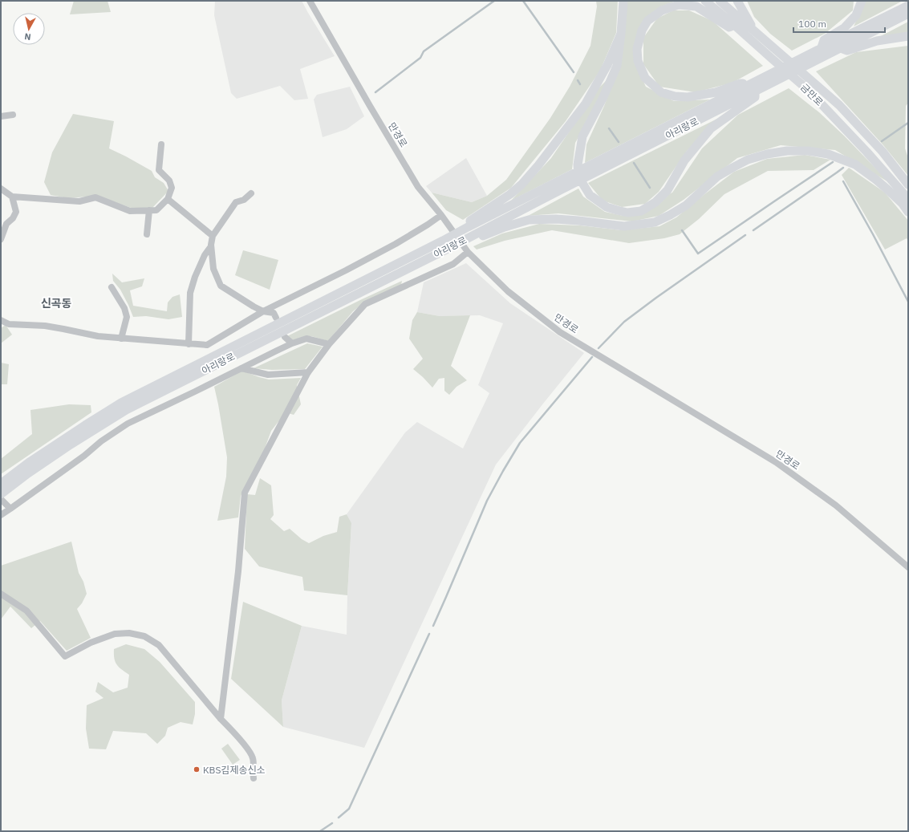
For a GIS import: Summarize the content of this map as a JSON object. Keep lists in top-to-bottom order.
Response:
{
  "streets": {
    "highway": ["금만로", "아리랑로"],
    "street": ["만경로"]
  },
  "districts": ["신곡동"],
  "places": ["KBS김제송신소"],
  "scale_bar": "100 m",
  "north": "bottom"
}
